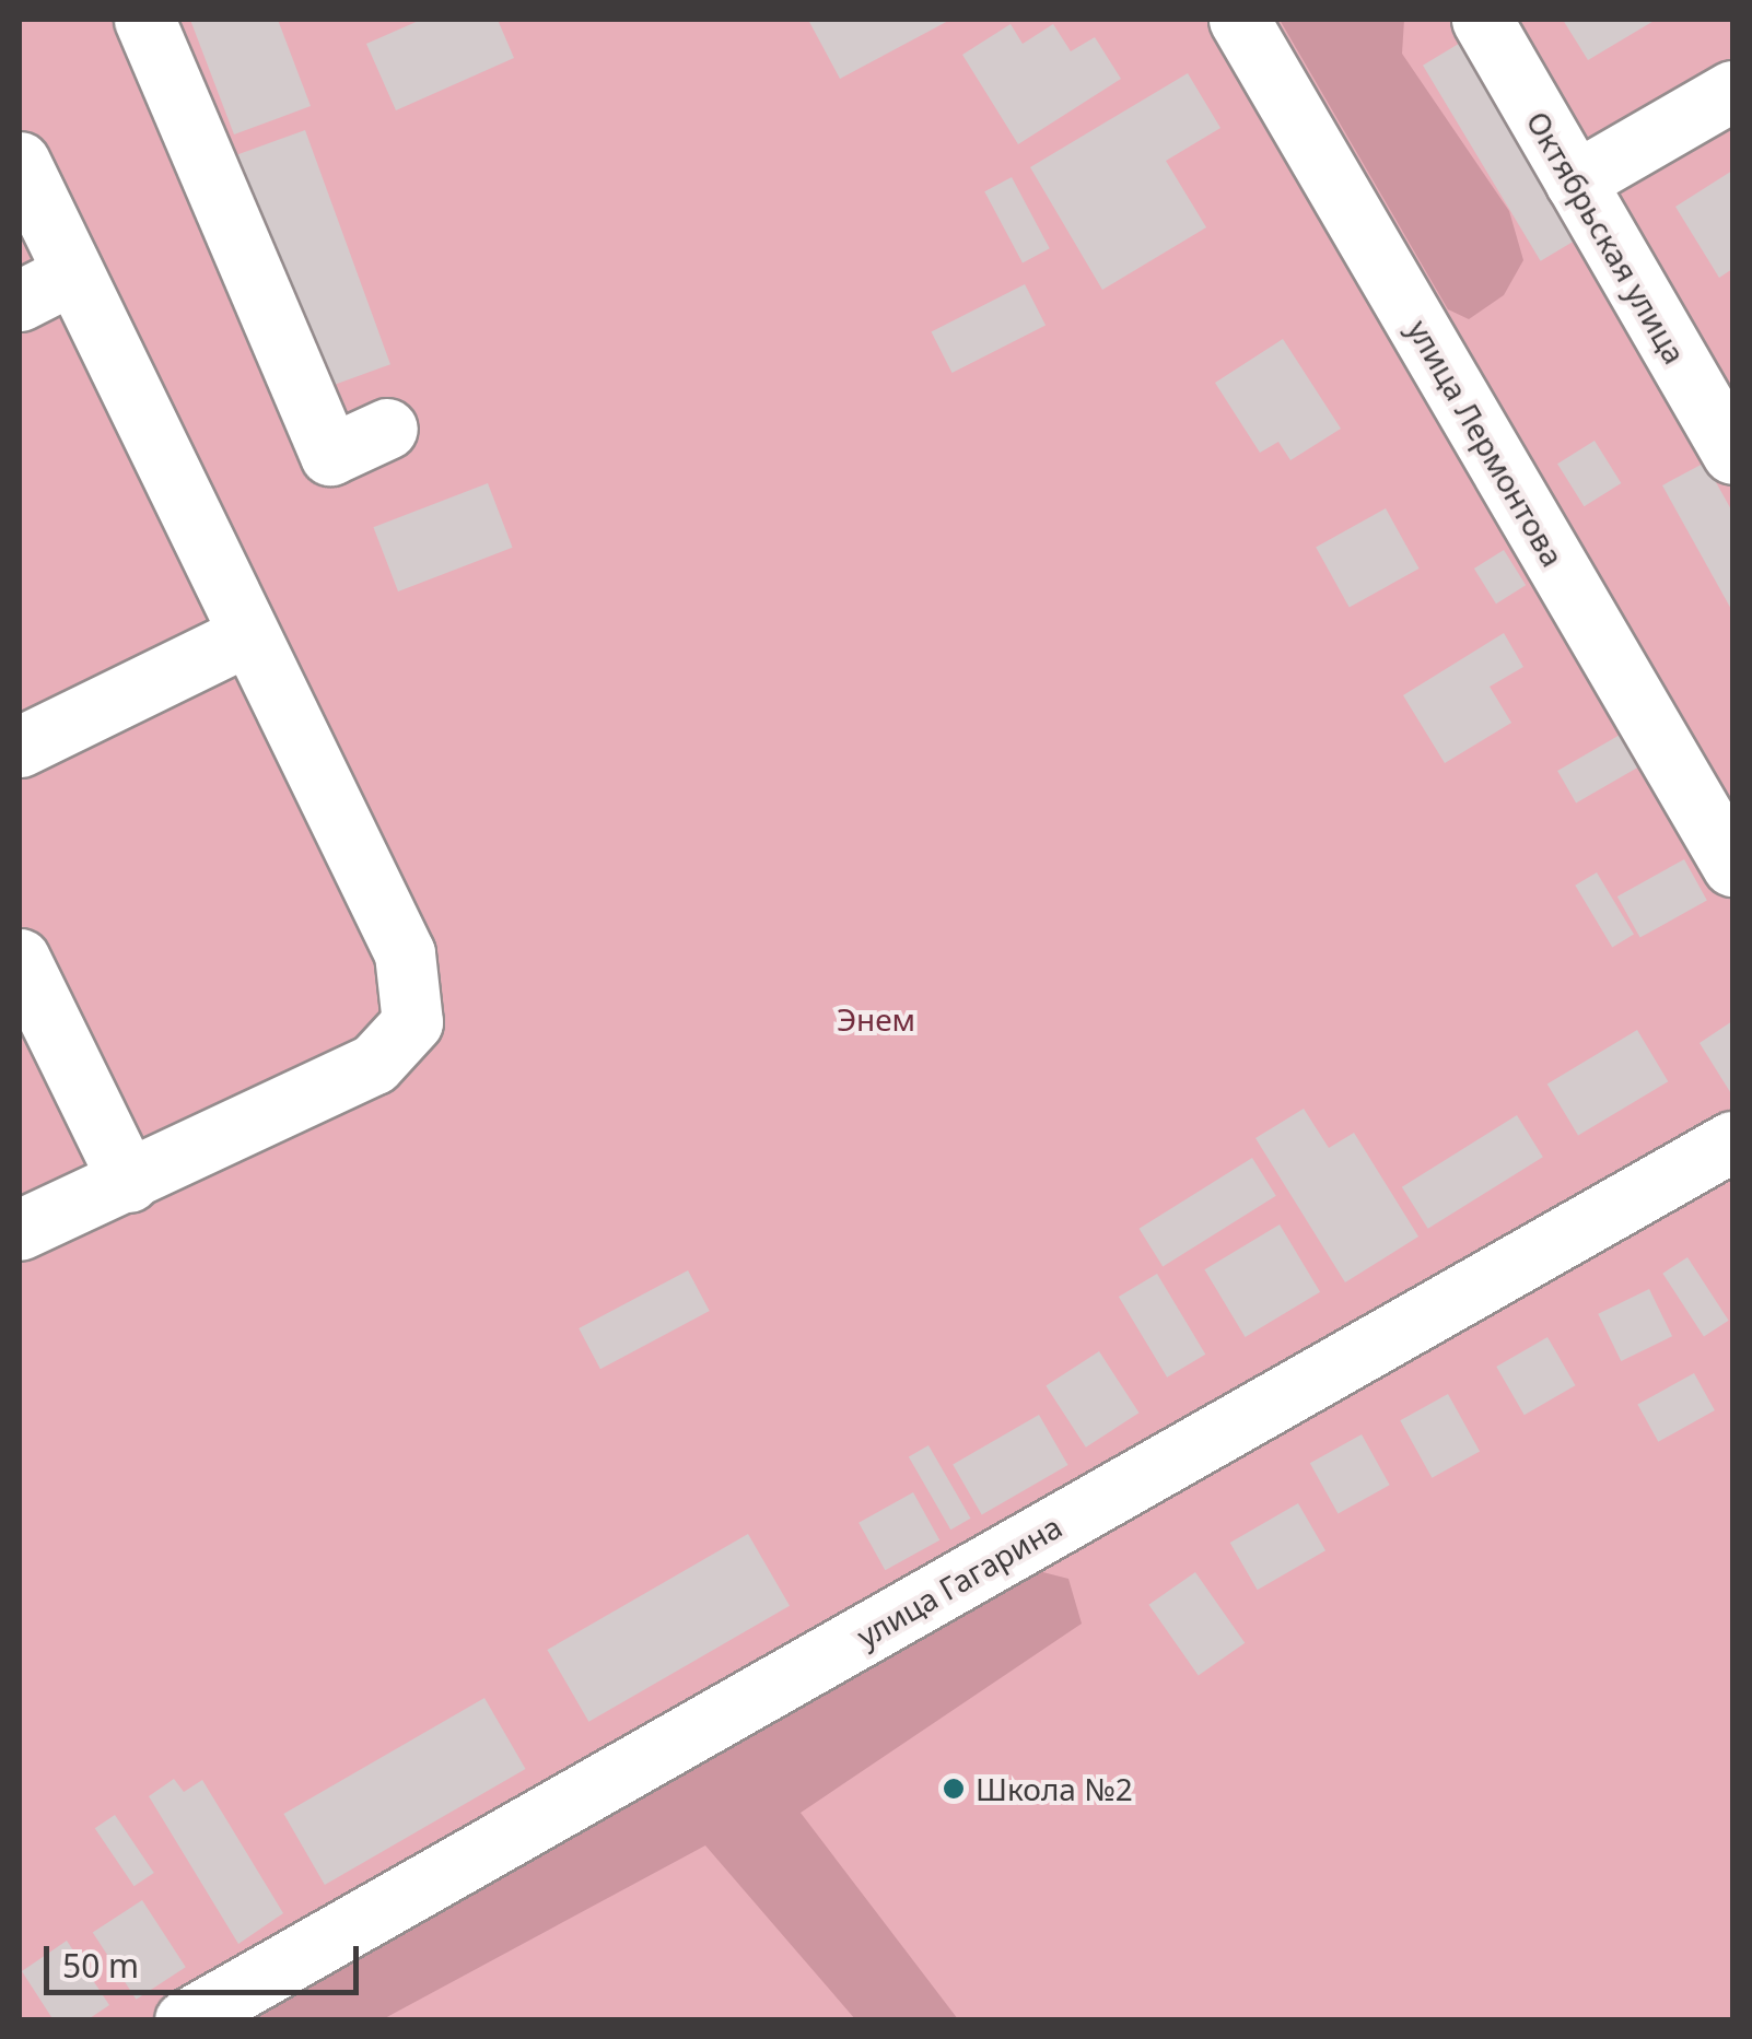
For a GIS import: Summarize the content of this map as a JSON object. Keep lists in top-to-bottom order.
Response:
{
  "streets": {
    "street": ["Октябрьская улица", "улица Лермонтова", "улица Гагарина"]
  },
  "parks": ["Энем"],
  "places": ["Школа №2"],
  "scale_bar": "50 m"
}
